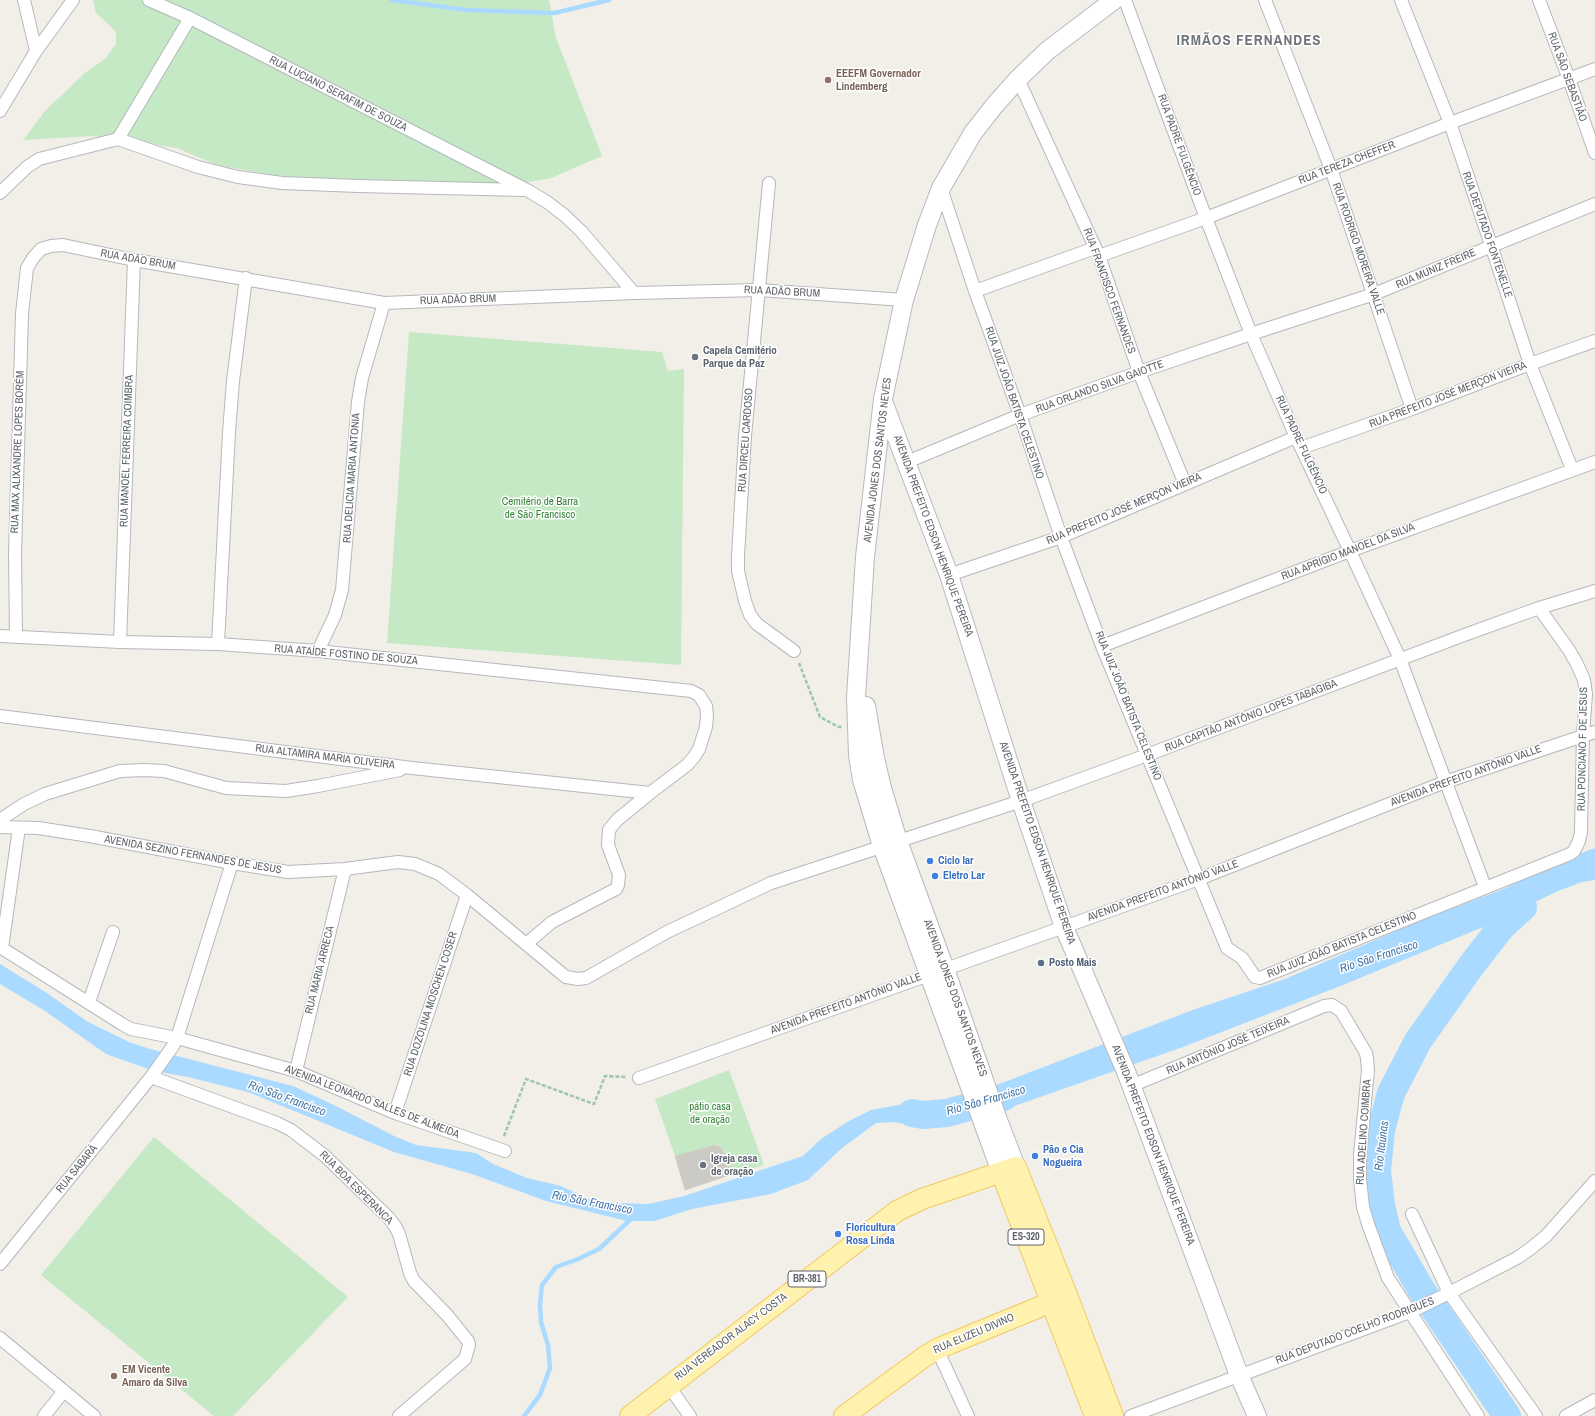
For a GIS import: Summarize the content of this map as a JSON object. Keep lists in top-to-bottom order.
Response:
{
  "streets": {
    "main road": [
      "AVENIDA JONES DOS SANTOS NEVES",
      "AVENIDA PREFEITO EDSON HENRIQUE PEREIRA",
      "ES-320",
      "BR-381",
      "RUA ELIZEU DIVINO",
      "RUA VEREADOR ALACY COSTA"
    ],
    "street": [
      "RUA SÃO SEBASTIÃO",
      "RUA LUCIANO SERAFIM DE SOUZA",
      "RUA PADRE FULGÊNCIO",
      "RUA TEREZA CHEFFER",
      "RUA DEPUTADO FONTENELLE",
      "RUA RODRIGO MOREIRA VALLE",
      "RUA ADÃO BRUM",
      "RUA MUNIZ FREIRE",
      "RUA FRANCISCO FERNANDES",
      "RUA ORLANDO SILVA GAIOTTE",
      "RUA PREFEITO JOSÉ MERÇON VIEIRA",
      "RUA JUIZ JOÃO BATISTA CELESTINO",
      "RUA DIRCEU CARDOSO",
      "RUA MANOEL FERREIRA COIMBRA",
      "RUA MAX ALIXANDRE LOPES BORÉM",
      "RUA DELICIA MARIA ANTONIA",
      "RUA APRÍGIO MANOEL DA SILVA",
      "RUA ATAÍDE FOSTINO DE SOUZA",
      "RUA CAPITÃO ANTÔNIO LOPES TABAGIBA",
      "RUA PONCIANO F DE JESUS",
      "RUA ALTAMIRA MARIA OLIVEIRA",
      "AVENIDA PREFEITO ANTÔNIO VALLE",
      "AVENIDA SEZINO FERNANDES DE JESUS",
      "RUA MARIA ARRECA",
      "RUA DOZOLINA MOSCHEN COSER",
      "RUA ANTÔNIO JOSÉ TEIXEIRA",
      "AVENIDA LEONARDO SALLES DE ALMEIDA",
      "RUA ADELINO COIMBRA",
      "RUA SABARÁ",
      "RUA BOA ESPERANCA",
      "RUA DEPUTADO COELHO RODRIGUES"
    ]
  },
  "crossings": [
    ["RUA SÃO SEBASTIÃO", "RUA TEREZA CHEFFER"],
    ["RUA LUCIANO SERAFIM DE SOUZA", "RUA ADÃO BRUM"],
    ["RUA PADRE FULGÊNCIO", "RUA TEREZA CHEFFER"],
    ["RUA PADRE FULGÊNCIO", "RUA MUNIZ FREIRE"],
    ["RUA PADRE FULGÊNCIO", "RUA ORLANDO SILVA GAIOTTE"],
    ["RUA PADRE FULGÊNCIO", "RUA PREFEITO JOSÉ MERÇON VIEIRA"],
    ["RUA PADRE FULGÊNCIO", "RUA JUIZ JOÃO BATISTA CELESTINO"],
    ["RUA PADRE FULGÊNCIO", "RUA APRÍGIO MANOEL DA SILVA"],
    ["RUA PADRE FULGÊNCIO", "RUA CAPITÃO ANTÔNIO LOPES TABAGIBA"],
    ["RUA PADRE FULGÊNCIO", "RUA PONCIANO F DE JESUS"],
    ["RUA PADRE FULGÊNCIO", "AVENIDA PREFEITO ANTÔNIO VALLE"],
    ["RUA TEREZA CHEFFER", "RUA DEPUTADO FONTENELLE"],
    ["RUA TEREZA CHEFFER", "RUA RODRIGO MOREIRA VALLE"],
    ["RUA TEREZA CHEFFER", "RUA FRANCISCO FERNANDES"],
    ["RUA TEREZA CHEFFER", "RUA JUIZ JOÃO BATISTA CELESTINO"],
    ["RUA DEPUTADO FONTENELLE", "RUA MUNIZ FREIRE"],
    ["RUA DEPUTADO FONTENELLE", "RUA PREFEITO JOSÉ MERÇON VIEIRA"],
    ["RUA DEPUTADO FONTENELLE", "RUA APRÍGIO MANOEL DA SILVA"],
    ["RUA RODRIGO MOREIRA VALLE", "RUA MUNIZ FREIRE"],
    ["RUA RODRIGO MOREIRA VALLE", "RUA PREFEITO JOSÉ MERÇON VIEIRA"],
    ["RUA ADÃO BRUM", "RUA DIRCEU CARDOSO"],
    ["RUA ADÃO BRUM", "RUA MANOEL FERREIRA COIMBRA"],
    ["RUA ADÃO BRUM", "RUA MAX ALIXANDRE LOPES BORÉM"],
    ["RUA ADÃO BRUM", "AVENIDA JONES DOS SANTOS NEVES"],
    ["RUA ADÃO BRUM", "RUA DELICIA MARIA ANTONIA"],
    ["RUA MUNIZ FREIRE", "RUA ORLANDO SILVA GAIOTTE"],
    ["RUA FRANCISCO FERNANDES", "RUA ORLANDO SILVA GAIOTTE"],
    ["RUA FRANCISCO FERNANDES", "RUA PREFEITO JOSÉ MERÇON VIEIRA"],
    ["RUA FRANCISCO FERNANDES", "AVENIDA JONES DOS SANTOS NEVES"],
    ["RUA ORLANDO SILVA GAIOTTE", "RUA JUIZ JOÃO BATISTA CELESTINO"],
    ["RUA ORLANDO SILVA GAIOTTE", "AVENIDA PREFEITO EDSON HENRIQUE PEREIRA"],
    ["RUA PREFEITO JOSÉ MERÇON VIEIRA", "RUA JUIZ JOÃO BATISTA CELESTINO"],
    ["RUA PREFEITO JOSÉ MERÇON VIEIRA", "AVENIDA PREFEITO EDSON HENRIQUE PEREIRA"],
    ["RUA JUIZ JOÃO BATISTA CELESTINO", "AVENIDA JONES DOS SANTOS NEVES"],
    ["RUA JUIZ JOÃO BATISTA CELESTINO", "RUA APRÍGIO MANOEL DA SILVA"],
    ["RUA JUIZ JOÃO BATISTA CELESTINO", "RUA CAPITÃO ANTÔNIO LOPES TABAGIBA"],
    ["RUA JUIZ JOÃO BATISTA CELESTINO", "RUA PONCIANO F DE JESUS"],
    ["RUA JUIZ JOÃO BATISTA CELESTINO", "AVENIDA PREFEITO ANTÔNIO VALLE"],
    ["RUA MANOEL FERREIRA COIMBRA", "RUA ATAÍDE FOSTINO DE SOUZA"],
    ["RUA MAX ALIXANDRE LOPES BORÉM", "RUA ATAÍDE FOSTINO DE SOUZA"],
    ["AVENIDA JONES DOS SANTOS NEVES", "AVENIDA PREFEITO EDSON HENRIQUE PEREIRA"],
    ["AVENIDA JONES DOS SANTOS NEVES", "RUA CAPITÃO ANTÔNIO LOPES TABAGIBA"],
    ["AVENIDA JONES DOS SANTOS NEVES", "AVENIDA PREFEITO ANTÔNIO VALLE"],
    ["AVENIDA JONES DOS SANTOS NEVES", "RUA ELIZEU DIVINO"],
    ["AVENIDA JONES DOS SANTOS NEVES", "RUA VEREADOR ALACY COSTA"],
    ["RUA DELICIA MARIA ANTONIA", "RUA ATAÍDE FOSTINO DE SOUZA"],
    ["AVENIDA PREFEITO EDSON HENRIQUE PEREIRA", "RUA CAPITÃO ANTÔNIO LOPES TABAGIBA"],
    ["AVENIDA PREFEITO EDSON HENRIQUE PEREIRA", "AVENIDA PREFEITO ANTÔNIO VALLE"],
    ["AVENIDA PREFEITO EDSON HENRIQUE PEREIRA", "RUA ANTÔNIO JOSÉ TEIXEIRA"],
    ["AVENIDA PREFEITO EDSON HENRIQUE PEREIRA", "RUA DEPUTADO COELHO RODRIGUES"],
    ["RUA ATAÍDE FOSTINO DE SOUZA", "RUA ALTAMIRA MARIA OLIVEIRA"],
    ["RUA CAPITÃO ANTÔNIO LOPES TABAGIBA", "RUA PONCIANO F DE JESUS"],
    ["RUA CAPITÃO ANTÔNIO LOPES TABAGIBA", "AVENIDA SEZINO FERNANDES DE JESUS"],
    ["RUA PONCIANO F DE JESUS", "AVENIDA PREFEITO ANTÔNIO VALLE"],
    ["AVENIDA SEZINO FERNANDES DE JESUS", "RUA MARIA ARRECA"],
    ["AVENIDA SEZINO FERNANDES DE JESUS", "RUA DOZOLINA MOSCHEN COSER"],
    ["RUA MARIA ARRECA", "AVENIDA LEONARDO SALLES DE ALMEIDA"],
    ["RUA DOZOLINA MOSCHEN COSER", "AVENIDA LEONARDO SALLES DE ALMEIDA"],
    ["RUA ANTÔNIO JOSÉ TEIXEIRA", "RUA ADELINO COIMBRA"],
    ["RUA ADELINO COIMBRA", "RUA DEPUTADO COELHO RODRIGUES"],
    ["RUA SABARÁ", "RUA BOA ESPERANCA"]
  ],
  "districts": ["IRMÃOS FERNANDES"],
  "water": ["Rio São Francisco", "Rio Itaúnas"],
  "parks": ["Cemitério de Barra de São Francisco", "pátio casa de oração"],
  "places": [
    "EEEFM Governador Lindemberg",
    "Capela Cemitério Parque da Paz",
    "Ciclo lar",
    "Eletro Lar",
    "Posto Mais",
    "Pão e Cia Nogueira",
    "Igreja casa de oração",
    "Floricultura Rosa Linda",
    "EM Vicente Amaro da Silva"
  ]
}
